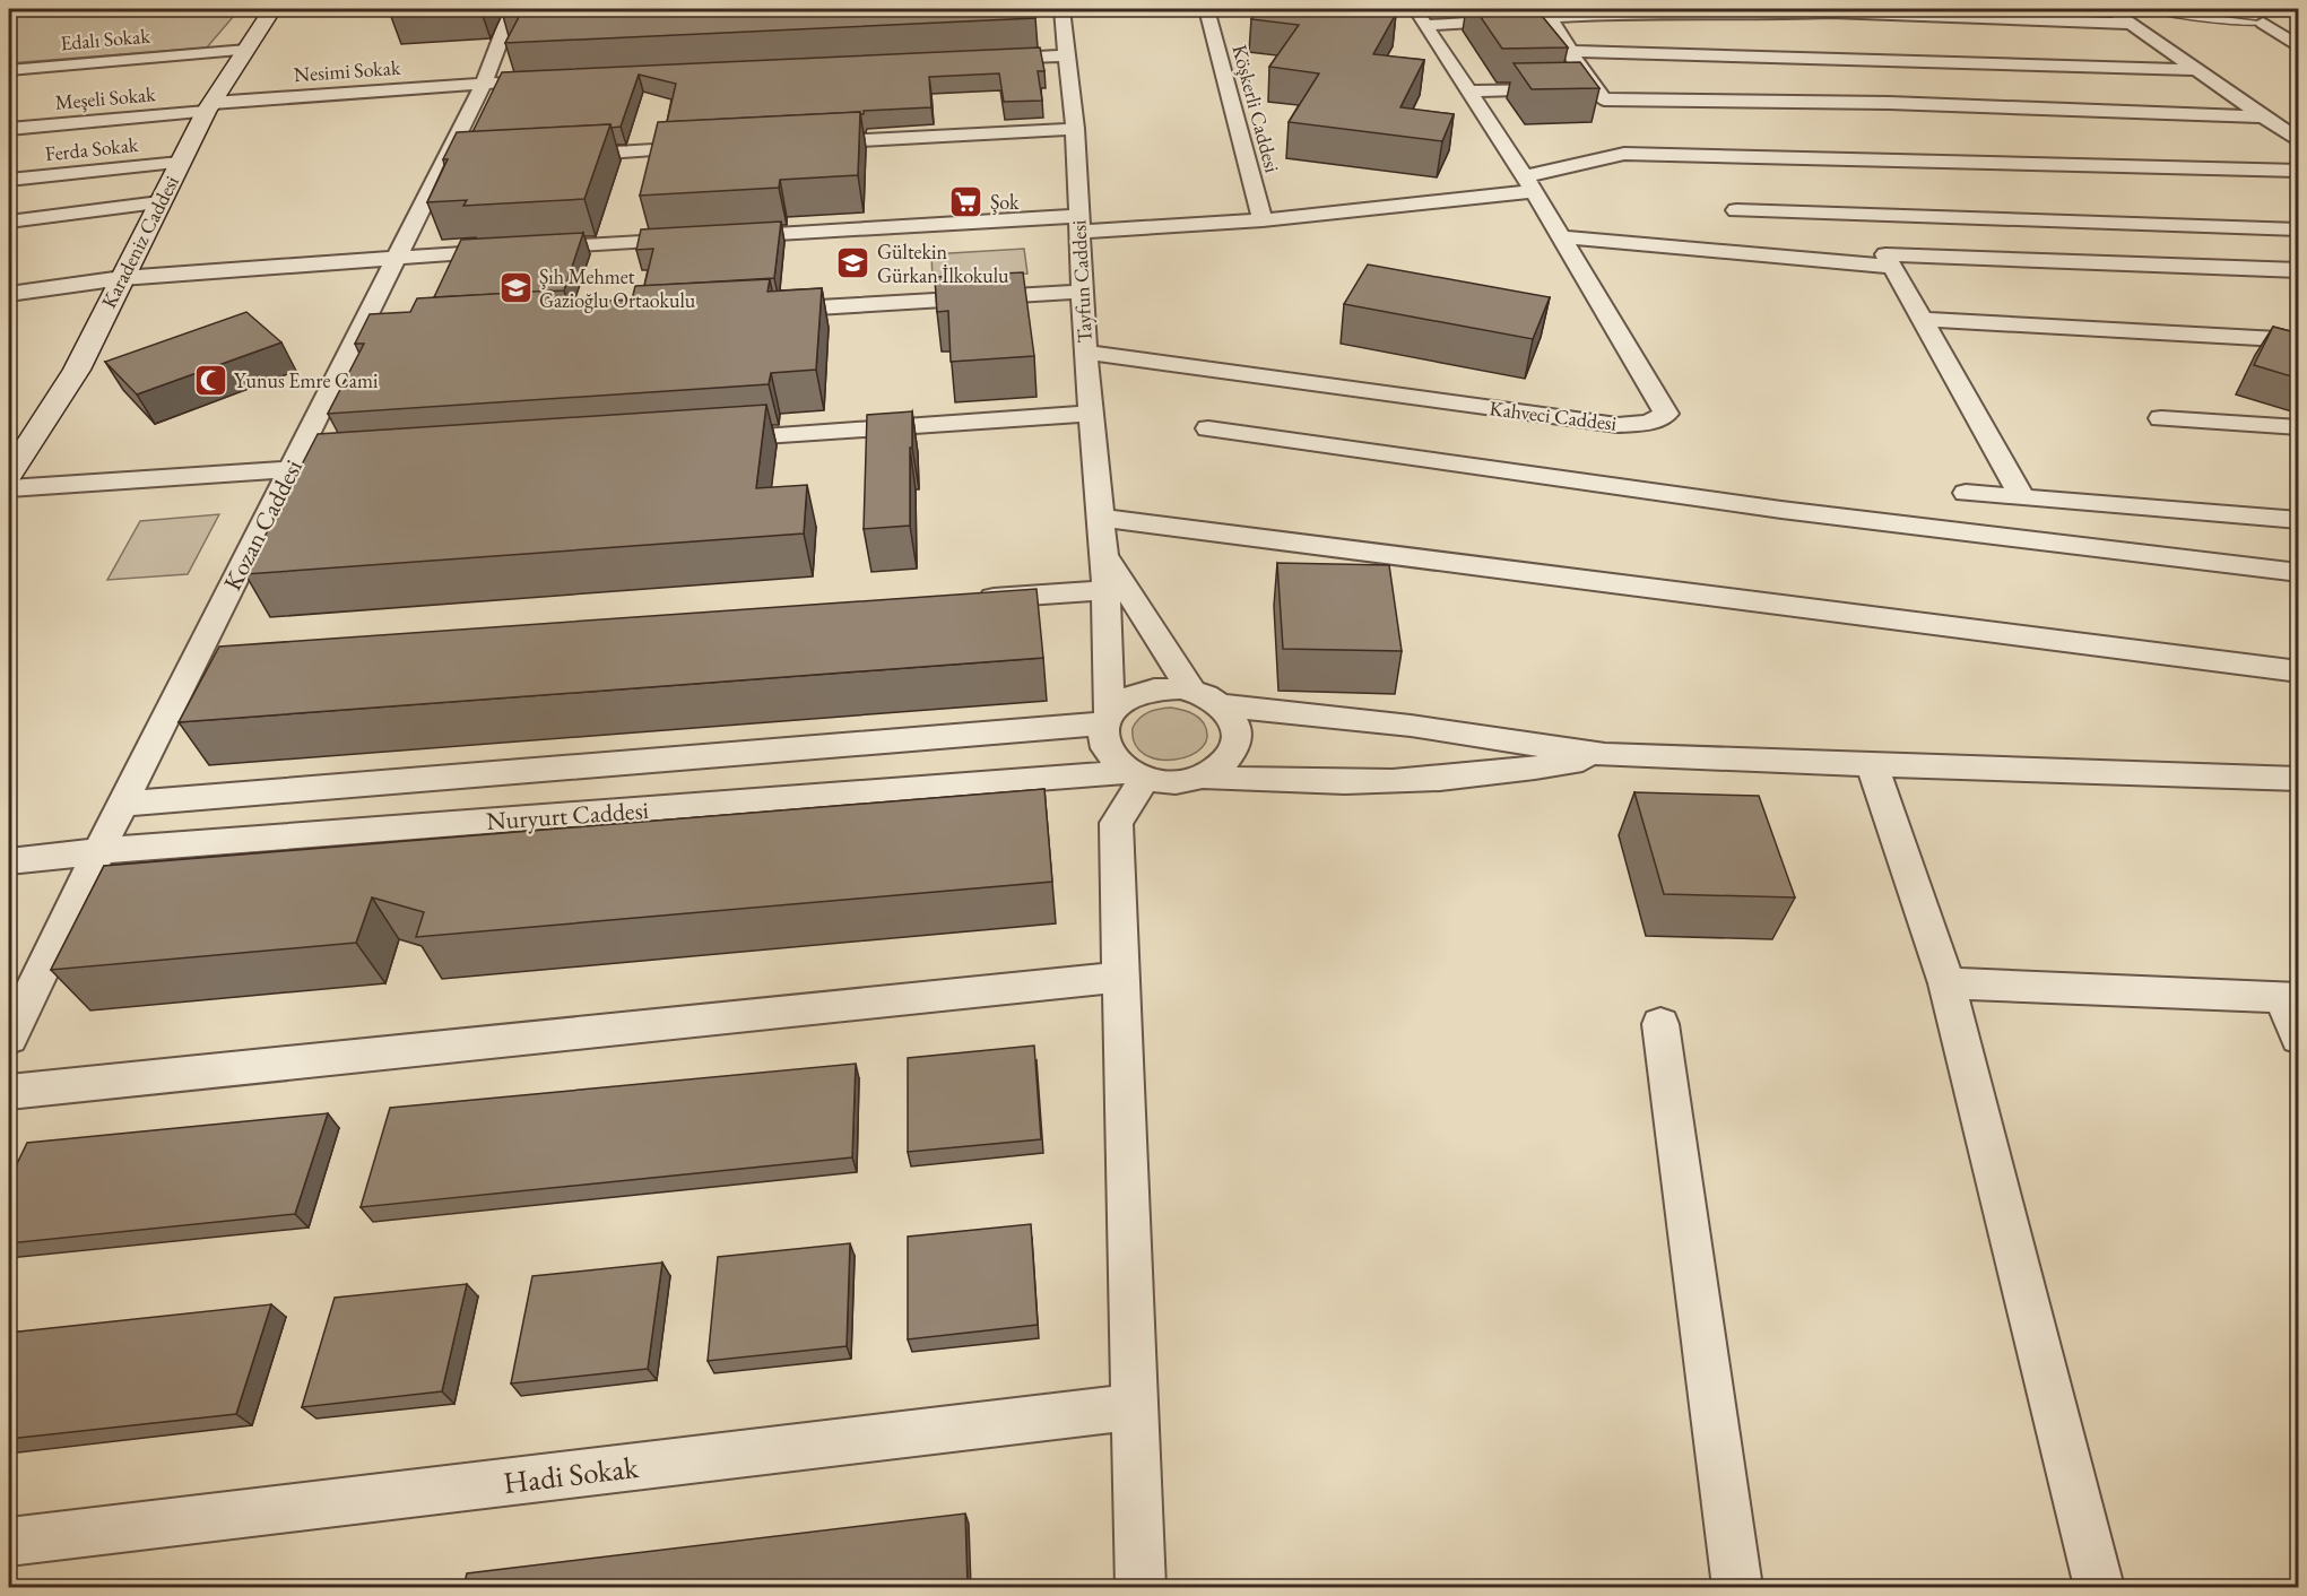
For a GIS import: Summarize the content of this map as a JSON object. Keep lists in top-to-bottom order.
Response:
{
  "streets": {
    "street": [
      "Edalı Sokak",
      "Nesimi Sokak",
      "Meşeli Sokak",
      "Köşkerli Caddesi",
      "Ferda Sokak",
      "Karadeniz Caddesi",
      "Tayfun Caddesi",
      "Kahveci Caddesi",
      "Kozan Caddesi",
      "Nuryurt Caddesi",
      "Hadi Sokak"
    ]
  },
  "crossings": [
    ["Edalı Sokak", "Karadeniz Caddesi"],
    ["Nesimi Sokak", "Meşeli Sokak"],
    ["Nesimi Sokak", "Karadeniz Caddesi"],
    ["Nesimi Sokak", "Kozan Caddesi"],
    ["Meşeli Sokak", "Karadeniz Caddesi"],
    ["Ferda Sokak", "Karadeniz Caddesi"],
    ["Tayfun Caddesi", "Kahveci Caddesi"],
    ["Tayfun Caddesi", "Nuryurt Caddesi"],
    ["Kozan Caddesi", "Nuryurt Caddesi"]
  ],
  "places": {
    "supermarket": ["Şok"],
    "school or university": ["Gültekin Gürkan İlkokulu", "Şıh Mehmet Gazioğlu Ortaokulu"],
    "mosque": ["Yunus Emre Cami"]
  }
}
